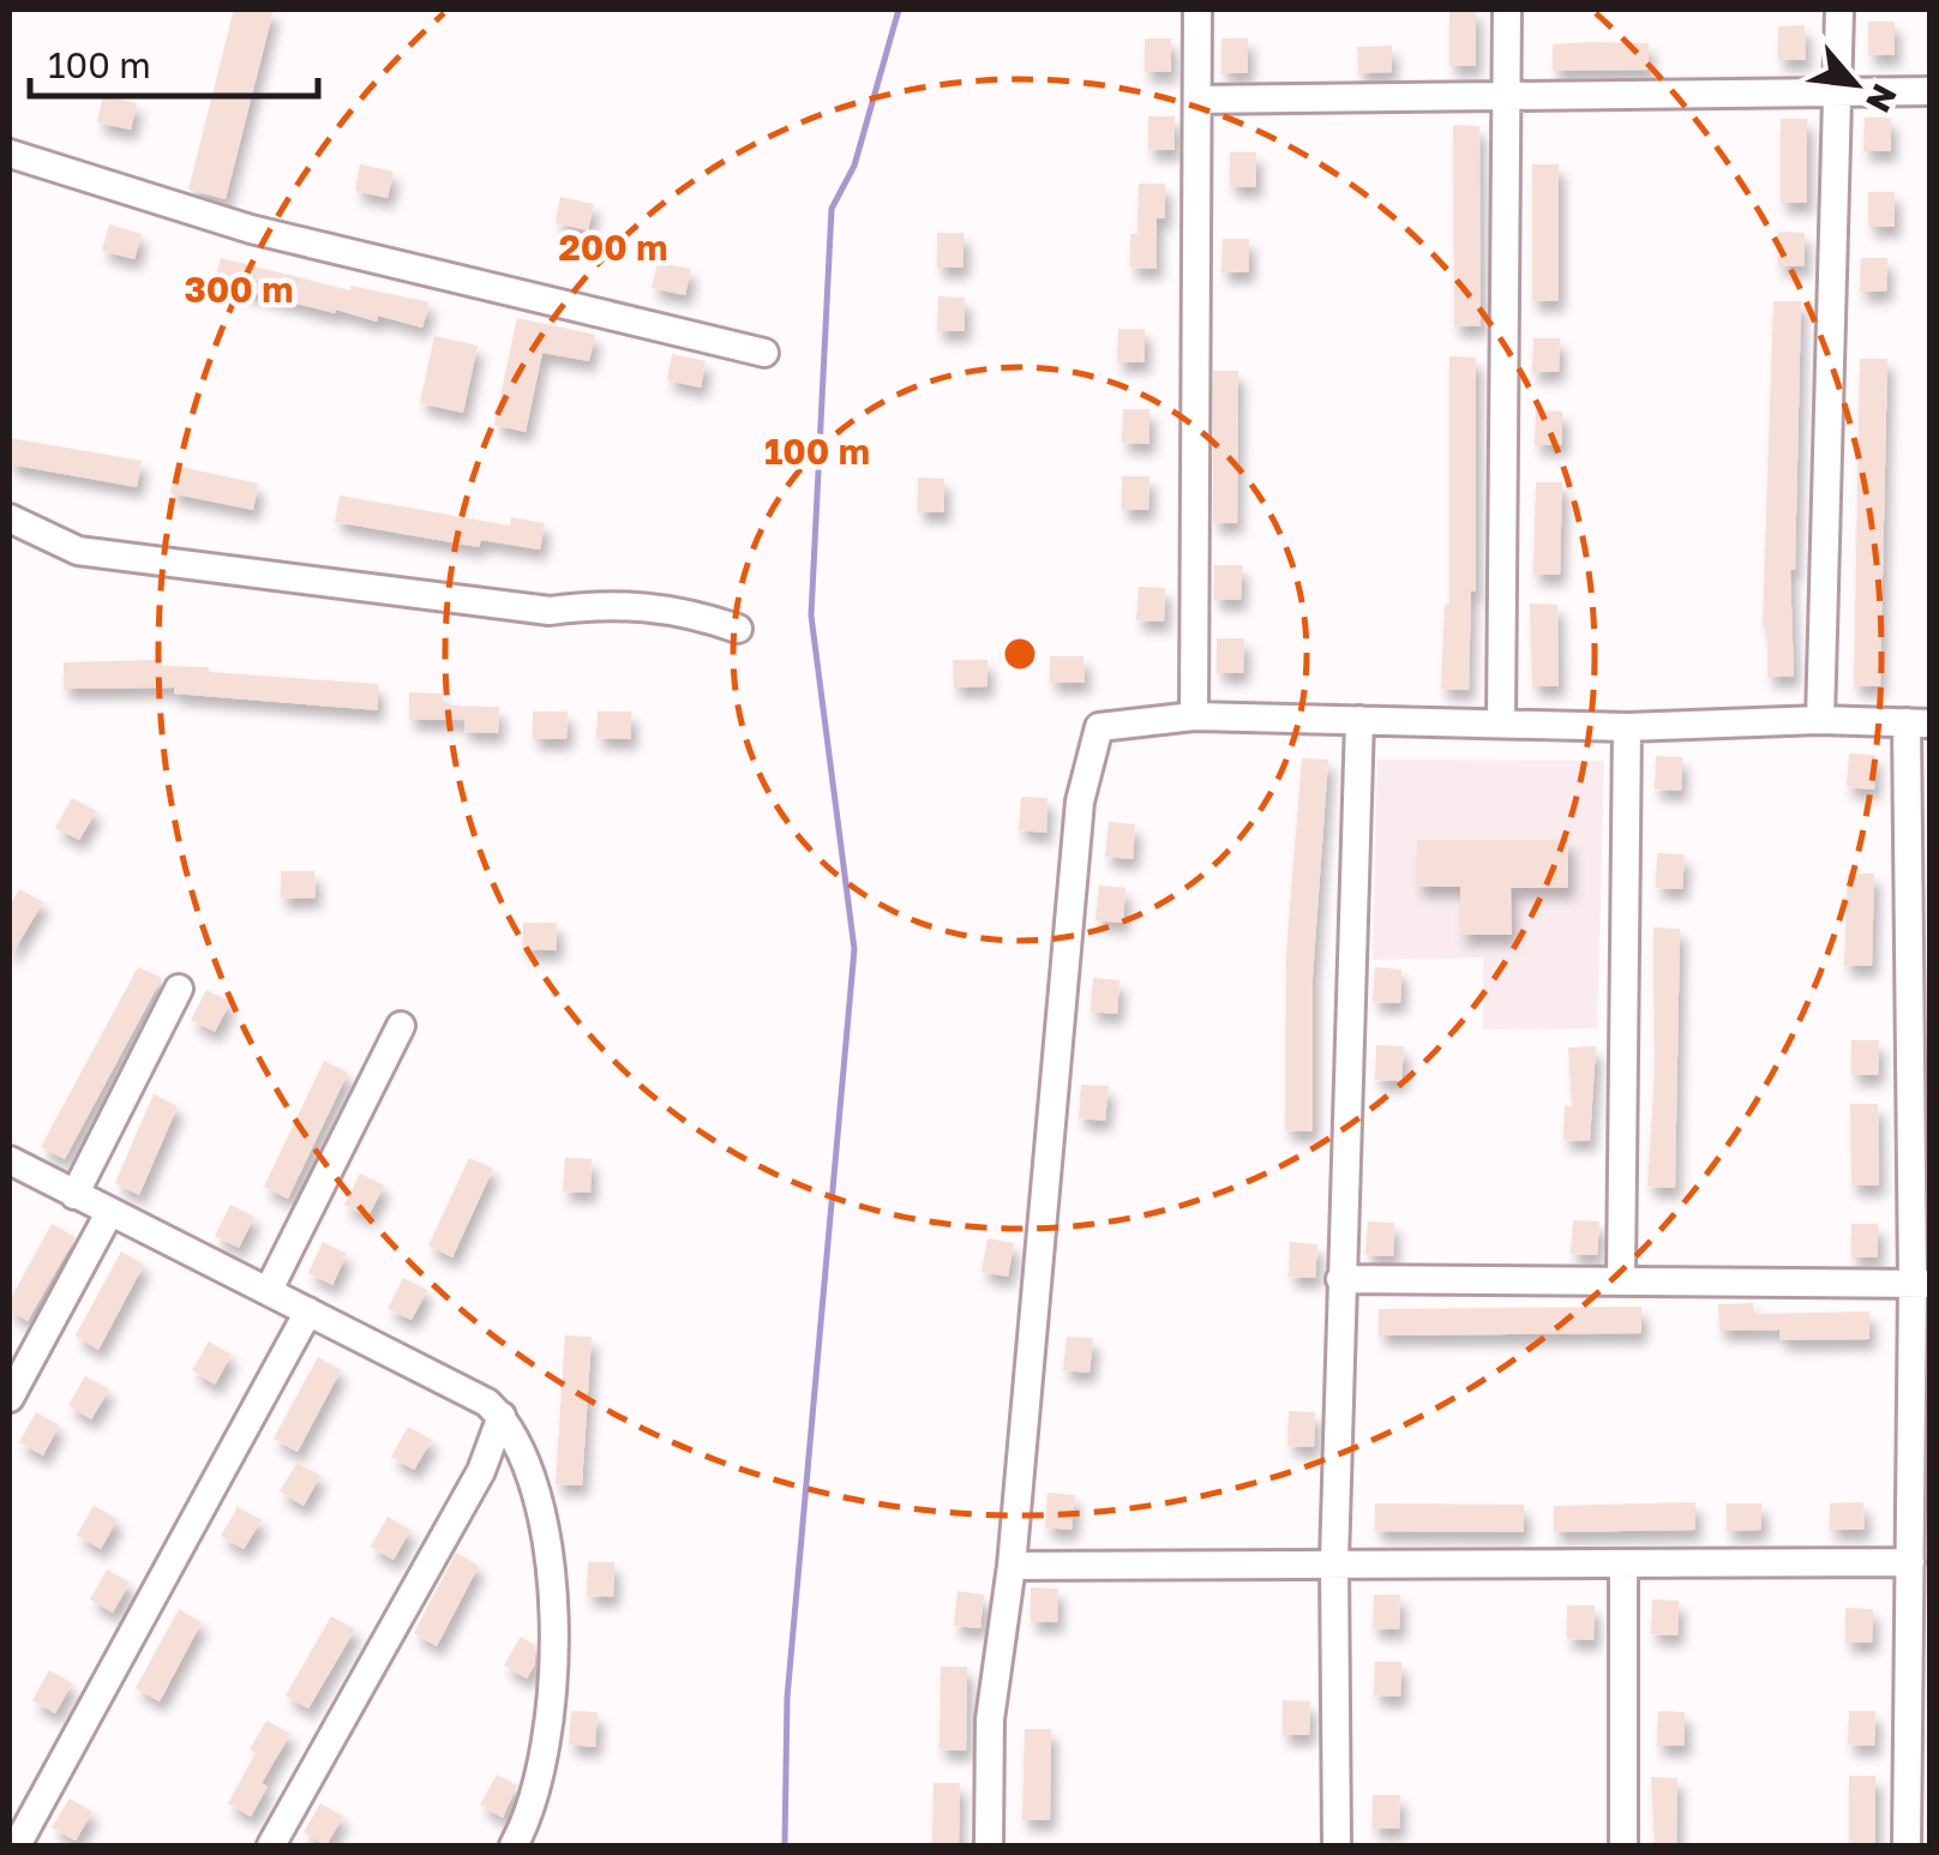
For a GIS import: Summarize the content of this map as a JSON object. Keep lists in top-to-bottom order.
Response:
{
  "scale_bar": "100 m",
  "north": "bottom right",
  "rings": ["200 m", "300 m", "100 m"]
}
